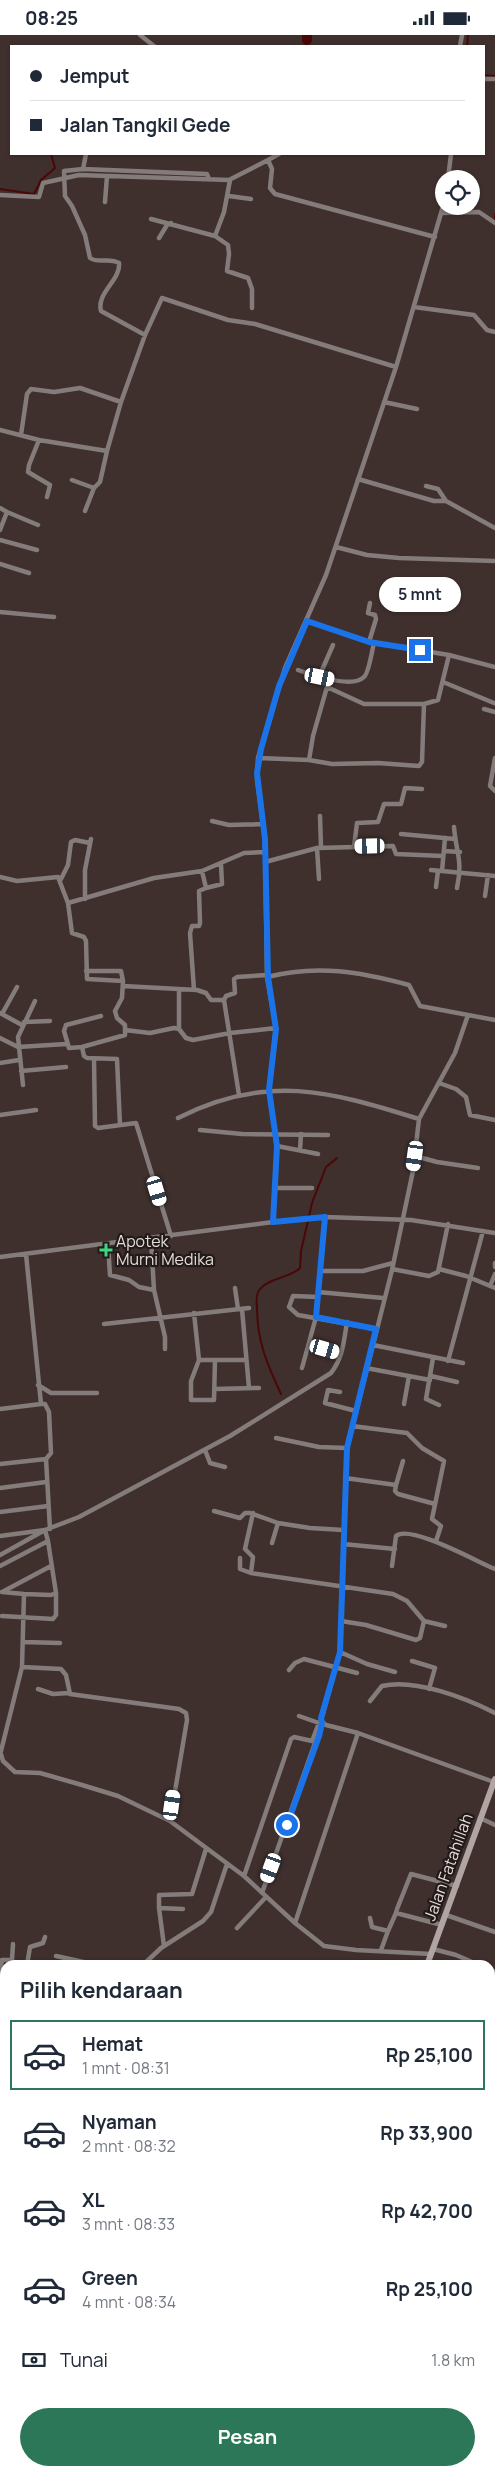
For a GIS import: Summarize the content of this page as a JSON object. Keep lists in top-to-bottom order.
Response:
{
  "streets": {
    "street": ["Jalan Fatahillah"]
  },
  "places": {
    "health": ["Apotek Murni Medika"]
  },
  "page": {
    "status": "08:25",
    "banner": ["Jemput", "Jalan Tangkil Gede"],
    "bubble": "5 mnt",
    "heading": "Pilih kendaraan",
    "list": [
      {
        "name": "Hemat",
        "note": "1 mnt · 08:31",
        "value": "Rp 25,100"
      },
      {
        "name": "Nyaman",
        "note": "2 mnt · 08:32",
        "value": "Rp 33,900"
      },
      {
        "name": "XL",
        "note": "3 mnt · 08:33",
        "value": "Rp 42,700"
      },
      {
        "name": "Green",
        "note": "4 mnt · 08:34",
        "value": "Rp 25,100"
      }
    ],
    "pay": ["Tunai", "1.8 km"],
    "buttons": "Pesan"
  }
}
